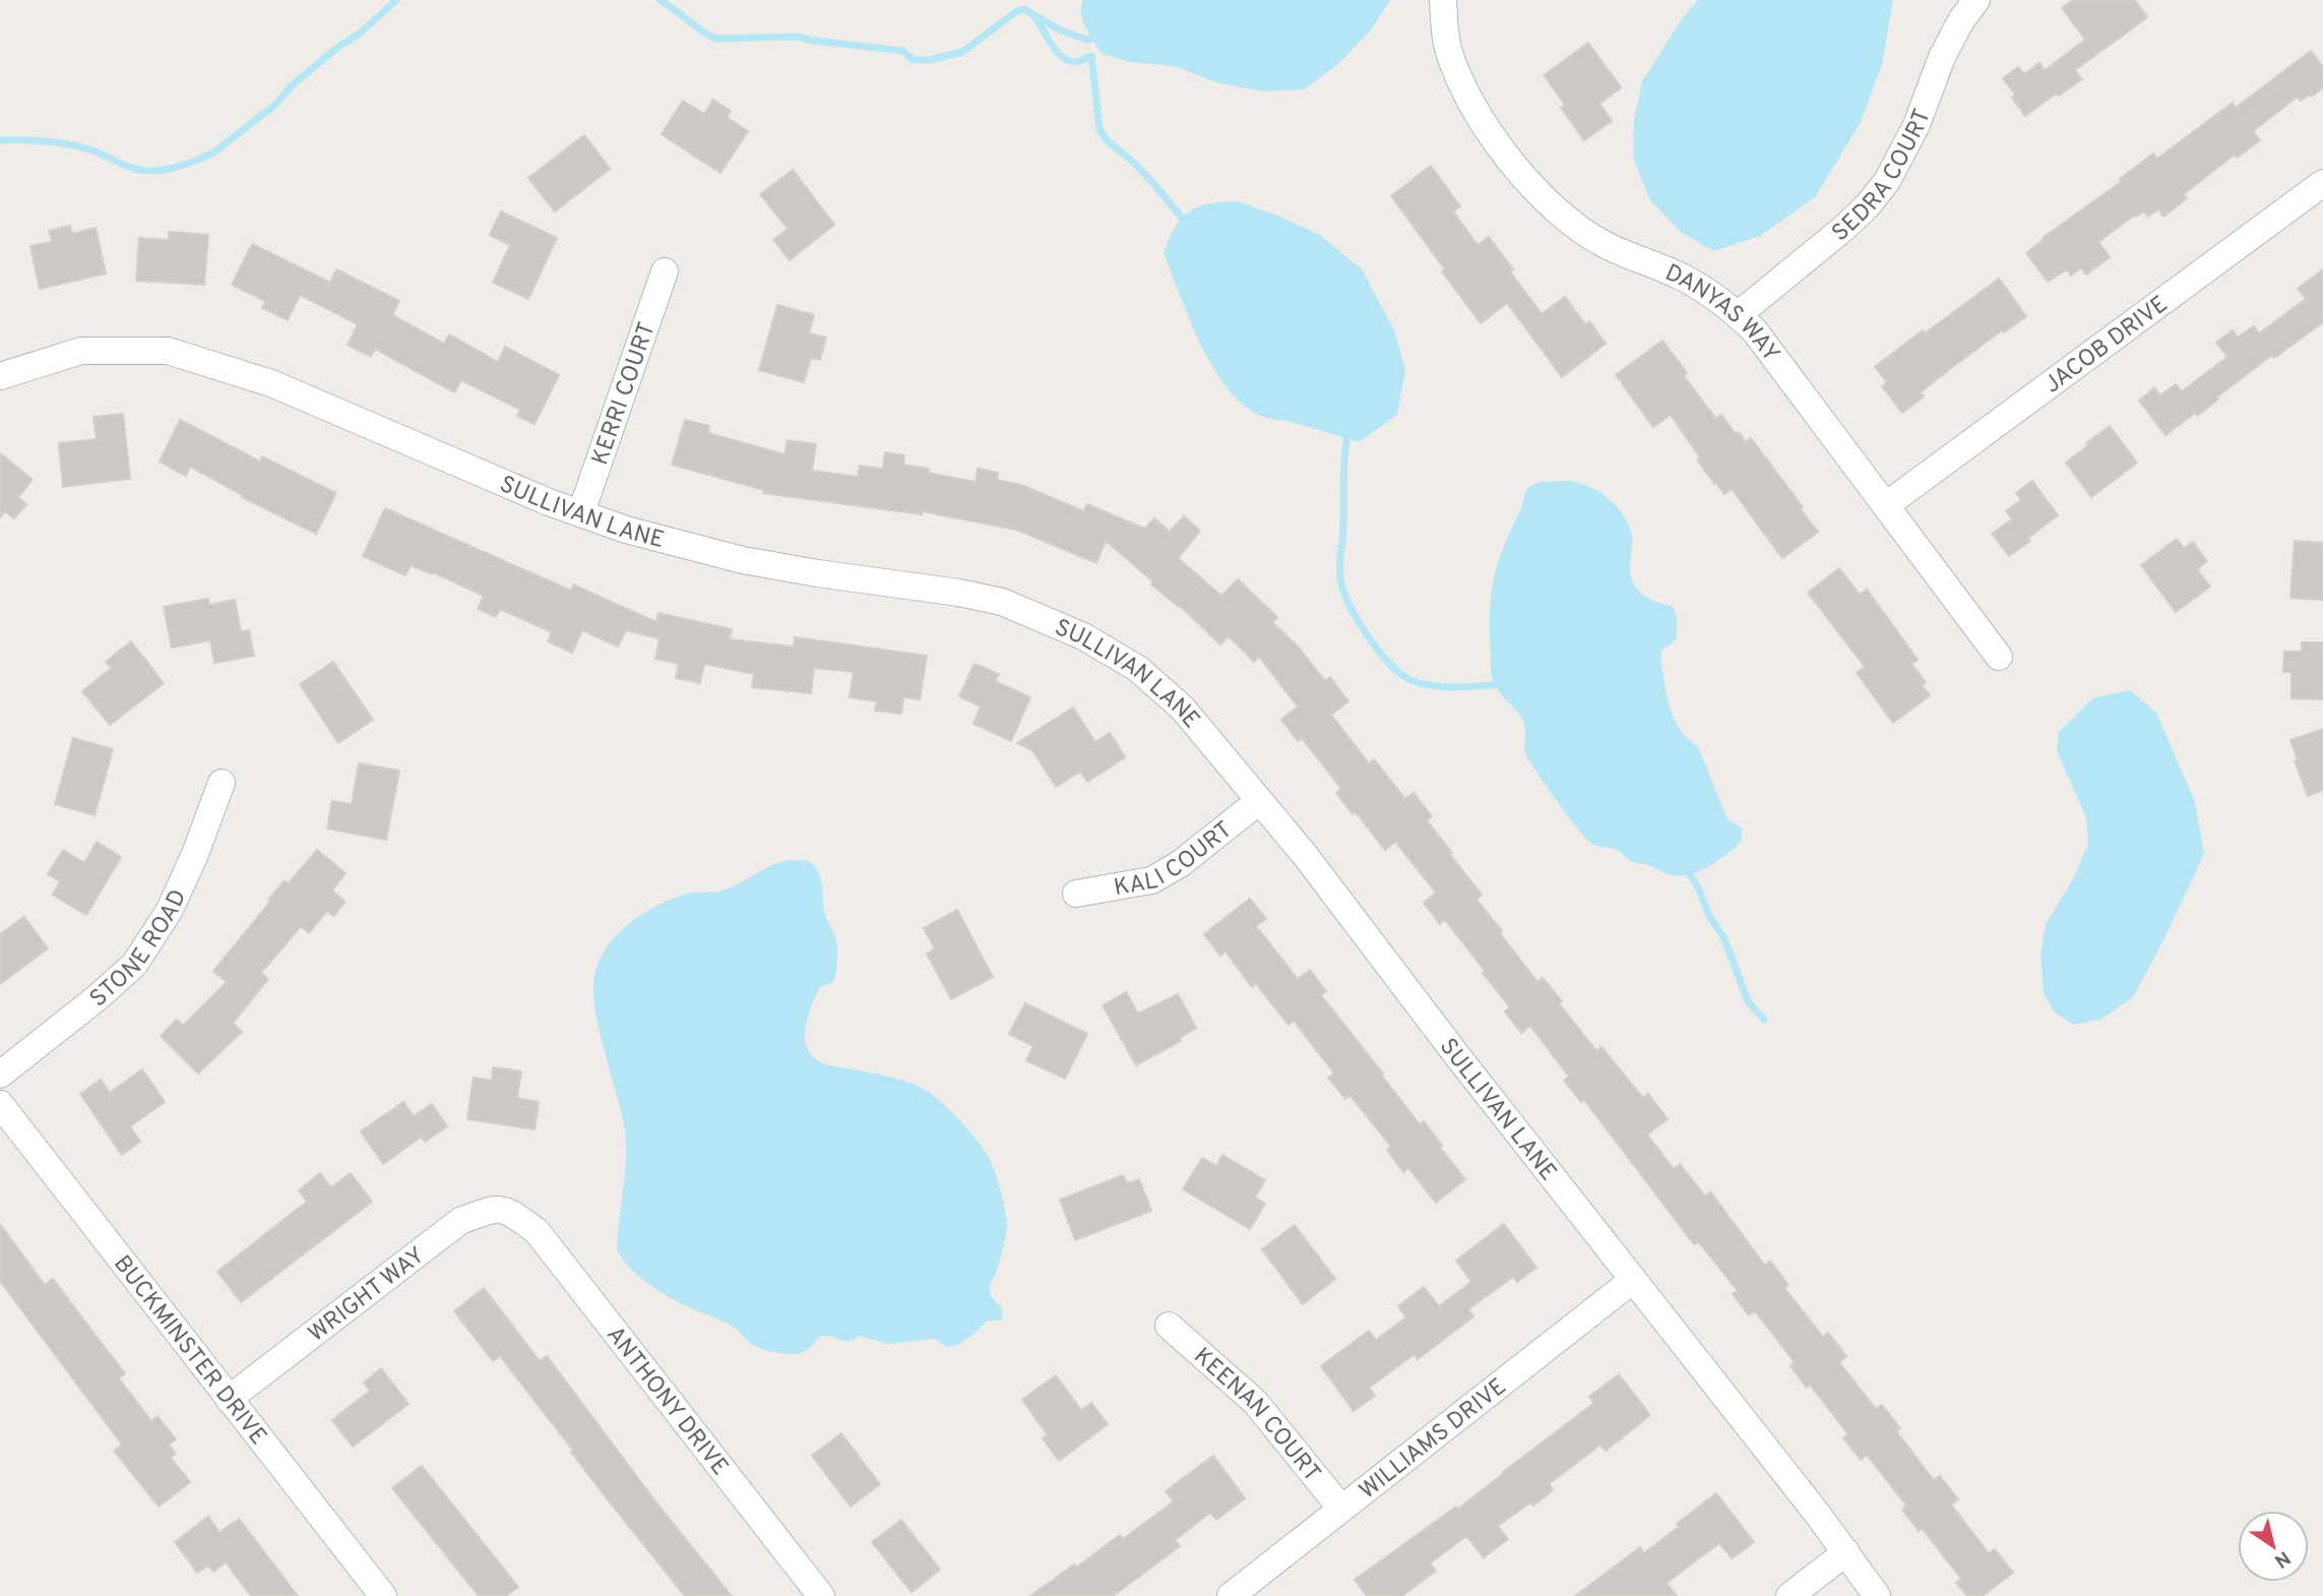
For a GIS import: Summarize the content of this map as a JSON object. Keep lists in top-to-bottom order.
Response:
{
  "streets": {
    "street": [
      "SEDRA COURT",
      "DANYAS WAY",
      "JACOB DRIVE",
      "KERRI COURT",
      "SULLIVAN LANE",
      "KALI COURT",
      "STONE ROAD",
      "WRIGHT WAY",
      "BUCKMINSTER DRIVE",
      "ANTHONY DRIVE",
      "KEENAN COURT",
      "WILLIAMS DRIVE"
    ]
  },
  "crossings": [
    ["SEDRA COURT", "DANYAS WAY"],
    ["DANYAS WAY", "JACOB DRIVE"],
    ["KERRI COURT", "SULLIVAN LANE"],
    ["SULLIVAN LANE", "KALI COURT"],
    ["SULLIVAN LANE", "WILLIAMS DRIVE"],
    ["WRIGHT WAY", "BUCKMINSTER DRIVE"],
    ["WRIGHT WAY", "ANTHONY DRIVE"],
    ["KEENAN COURT", "WILLIAMS DRIVE"]
  ],
  "north": "bottom right"
}
